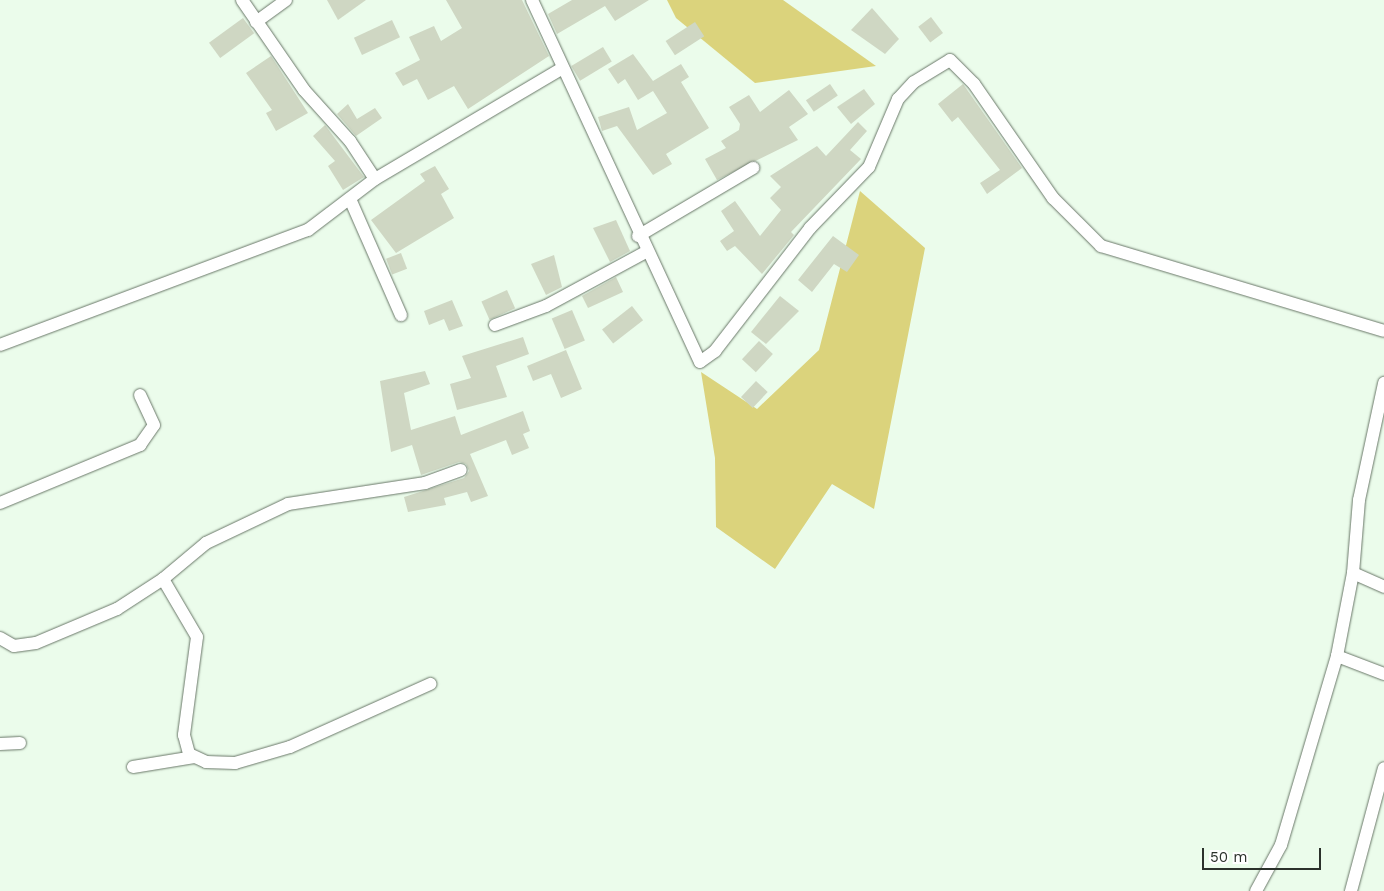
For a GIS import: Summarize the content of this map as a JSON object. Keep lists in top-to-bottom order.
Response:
{
  "scale_bar": "50 m"
}
